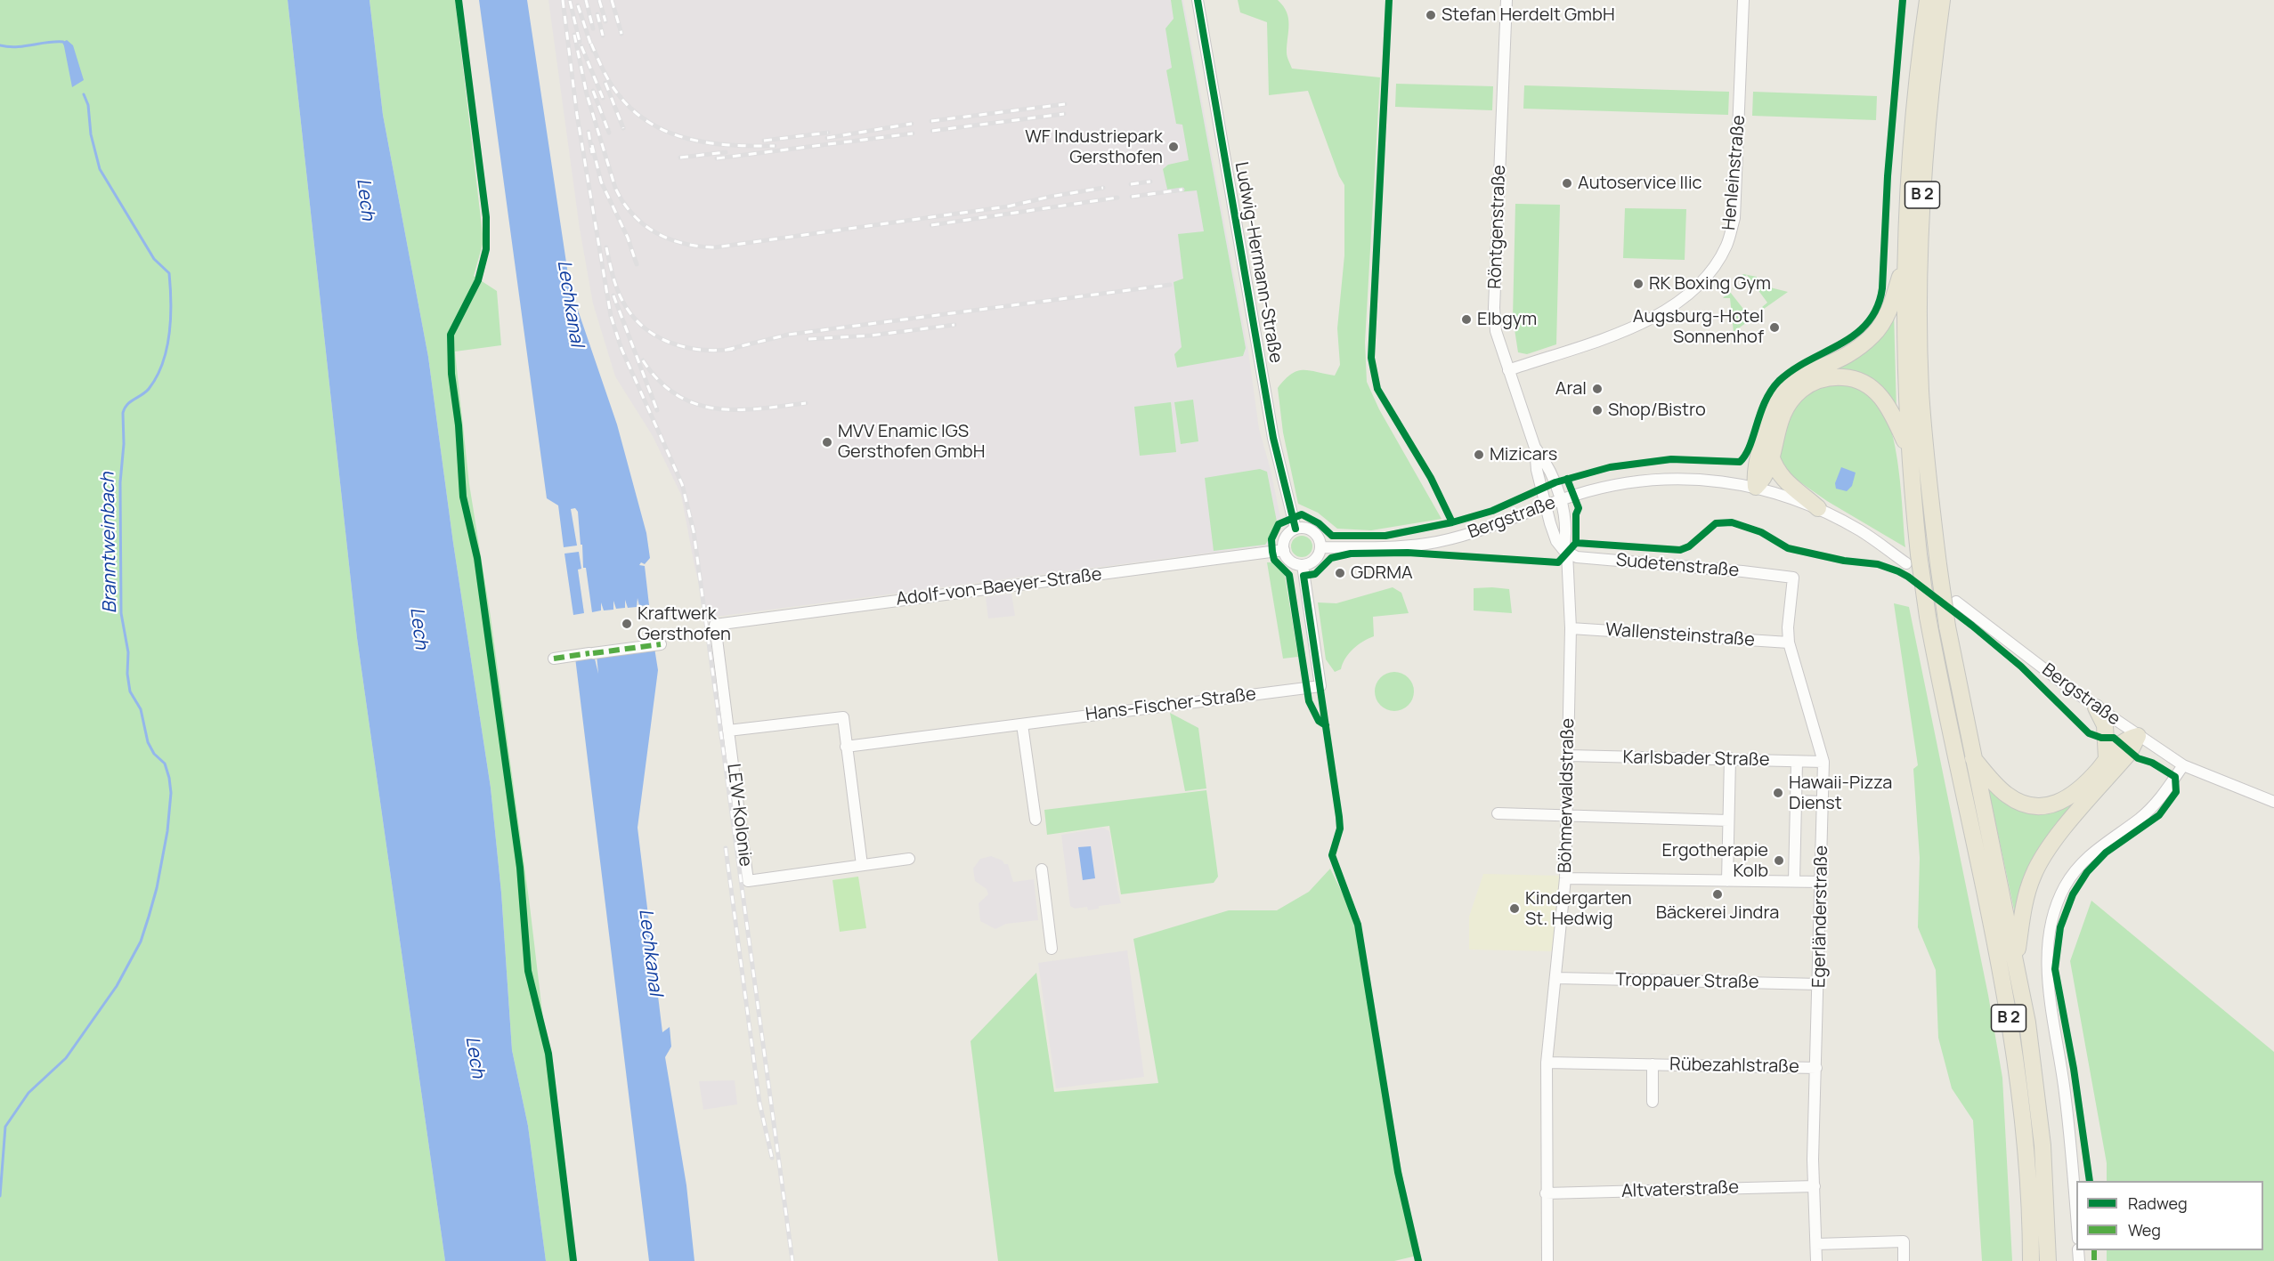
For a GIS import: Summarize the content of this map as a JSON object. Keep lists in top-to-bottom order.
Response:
{
  "streets": {
    "highway": ["B 2"],
    "street": [
      "Henleinstraße",
      "Röntgenstraße",
      "Ludwig-Hermann-Straße",
      "Bergstraße",
      "Sudetenstraße",
      "Adolf-von-Baeyer-Straße",
      "Wallensteinstraße",
      "Hans-Fischer-Straße",
      "Karlsbader Straße",
      "Böhmerwaldstraße",
      "LEW-Kolonie",
      "Egerländerstraße",
      "Troppauer Straße",
      "Rübezahlstraße",
      "Altvaterstraße"
    ]
  },
  "crossings": [
    ["Henleinstraße", "Röntgenstraße"],
    ["B 2", "Bergstraße"],
    ["Röntgenstraße", "Bergstraße"],
    ["Ludwig-Hermann-Straße", "Bergstraße"],
    ["Ludwig-Hermann-Straße", "Adolf-von-Baeyer-Straße"],
    ["Ludwig-Hermann-Straße", "Hans-Fischer-Straße"],
    ["Bergstraße", "Adolf-von-Baeyer-Straße"],
    ["Bergstraße", "Hans-Fischer-Straße"],
    ["Sudetenstraße", "Böhmerwaldstraße"],
    ["Sudetenstraße", "Egerländerstraße"],
    ["Adolf-von-Baeyer-Straße", "Hans-Fischer-Straße"],
    ["Adolf-von-Baeyer-Straße", "LEW-Kolonie"],
    ["Wallensteinstraße", "Böhmerwaldstraße"],
    ["Wallensteinstraße", "Egerländerstraße"],
    ["Karlsbader Straße", "Böhmerwaldstraße"],
    ["Karlsbader Straße", "Egerländerstraße"],
    ["Böhmerwaldstraße", "Troppauer Straße"],
    ["Böhmerwaldstraße", "Rübezahlstraße"],
    ["Böhmerwaldstraße", "Altvaterstraße"],
    ["Egerländerstraße", "Troppauer Straße"],
    ["Egerländerstraße", "Rübezahlstraße"],
    ["Egerländerstraße", "Altvaterstraße"]
  ],
  "water": ["Lech", "Lechkanal", "Branntweinbach"],
  "places": [
    "Stefan Herdelt GmbH",
    "WF Industriepark Gersthofen",
    "Autoservice Ilic",
    "RK Boxing Gym",
    "Elbgym",
    "Augsburg-Hotel Sonnenhof",
    "Aral",
    "Shop/Bistro",
    "MVV Enamic IGS Gersthofen GmbH",
    "Mizicars",
    "GDRMA",
    "Kraftwerk Gersthofen",
    "Hawaii-Pizza Dienst",
    "Ergotherapie Kolb",
    "Bäckerei Jindra",
    "Kindergarten St. Hedwig"
  ],
  "legend": ["Radweg", "Weg"]
}
